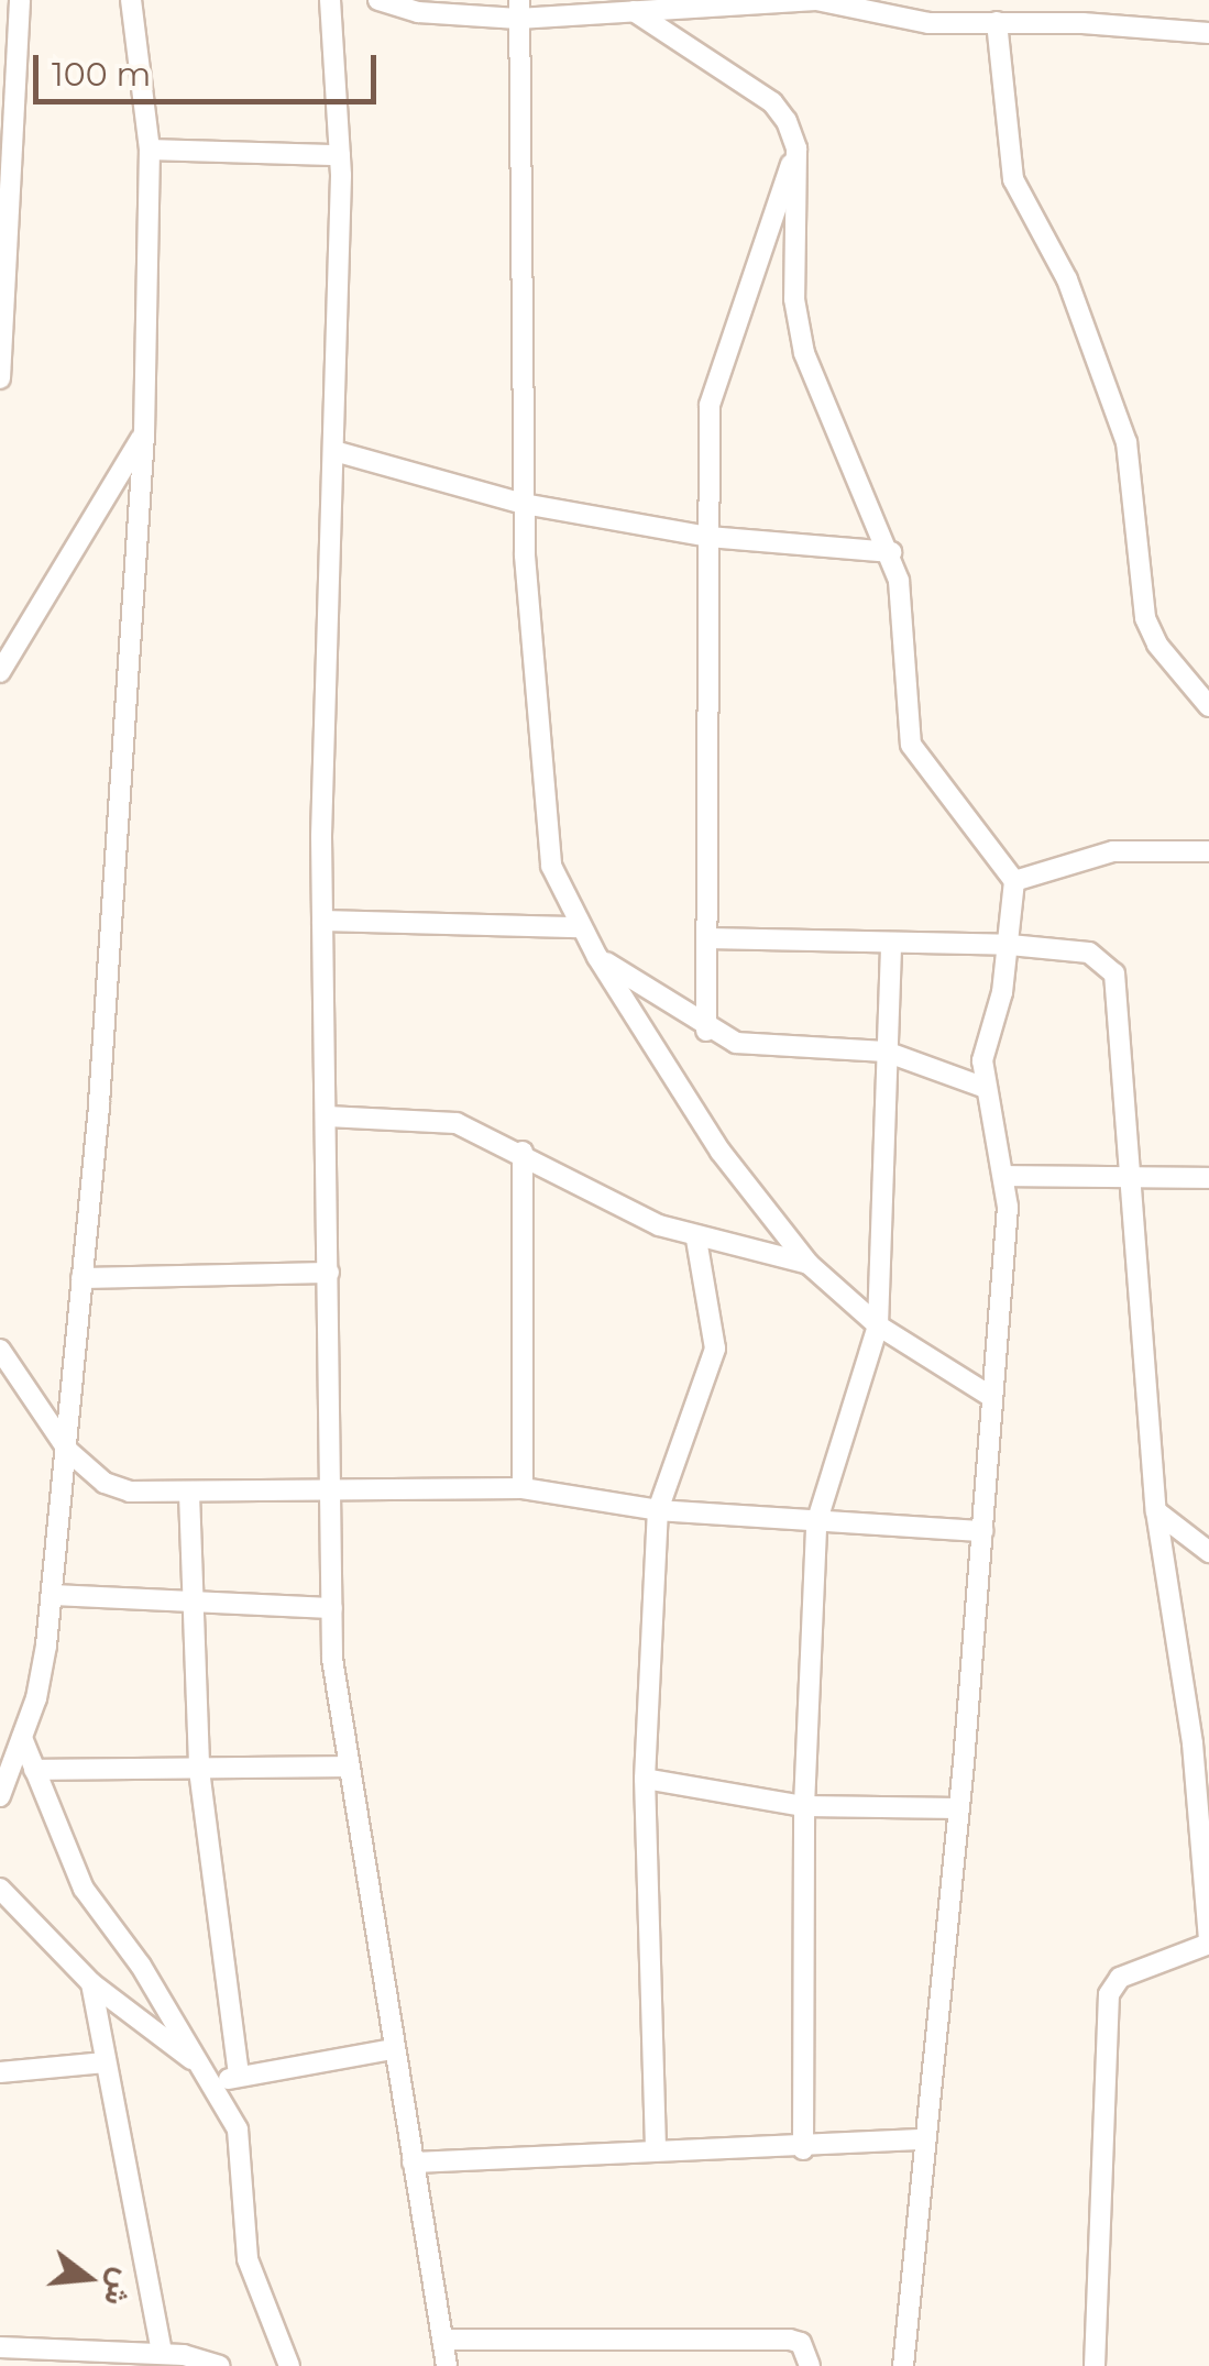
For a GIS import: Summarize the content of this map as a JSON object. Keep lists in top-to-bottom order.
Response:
{
  "scale_bar": "100 m",
  "north": "right"
}
